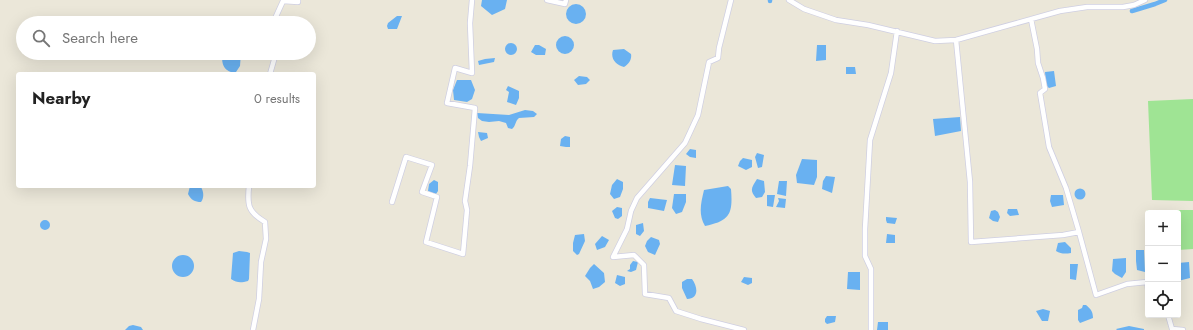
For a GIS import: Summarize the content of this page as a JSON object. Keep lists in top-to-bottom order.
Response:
{
  "page": {
    "search": "Search here",
    "heading": ["Nearby", "0 results"],
    "map_buttons": ["+", "−"]
  }
}
